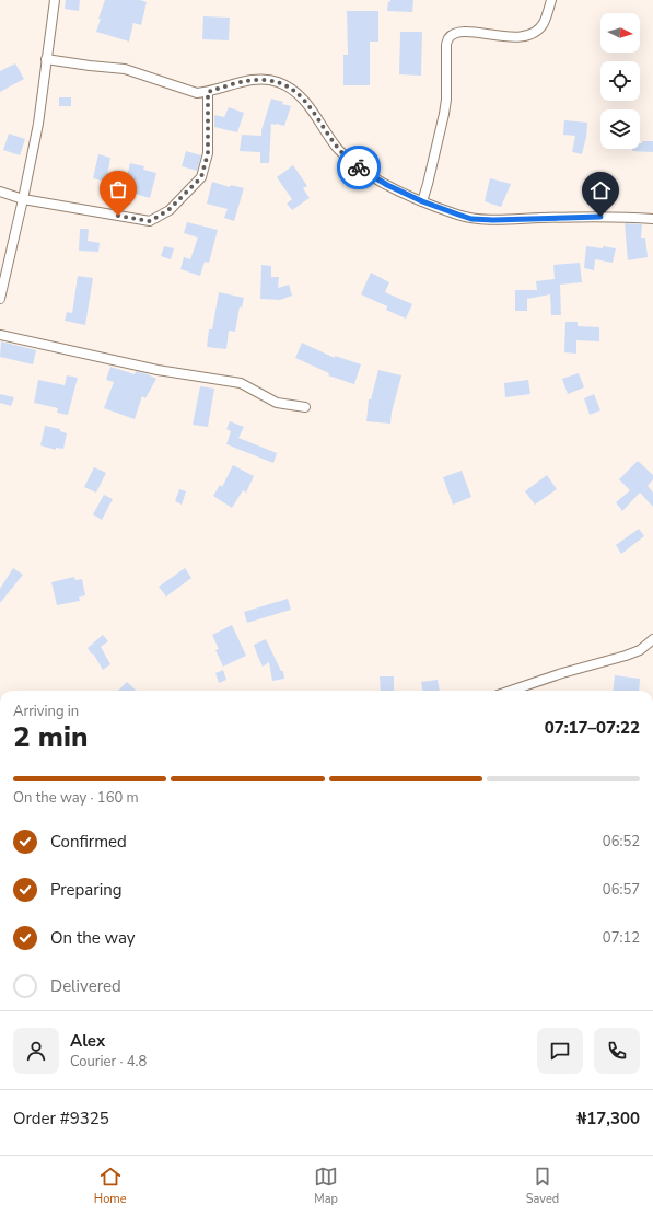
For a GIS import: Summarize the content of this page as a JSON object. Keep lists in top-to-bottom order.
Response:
{
  "north": "right",
  "page": {
    "heading": ["2 min", "Arriving in", "07:17–07:22"],
    "panel": [
      "Alex",
      "Courier · 4.8",
      "Order #9325",
      "₦17,300"
    ],
    "bar": "On the way · 160 m",
    "list": [
      ["Confirmed", "06:52"],
      ["Preparing", "06:57"],
      ["On the way", "07:12"],
      "Delivered"
    ],
    "tabs": ["Home", "Map", "Saved"]
  }
}
